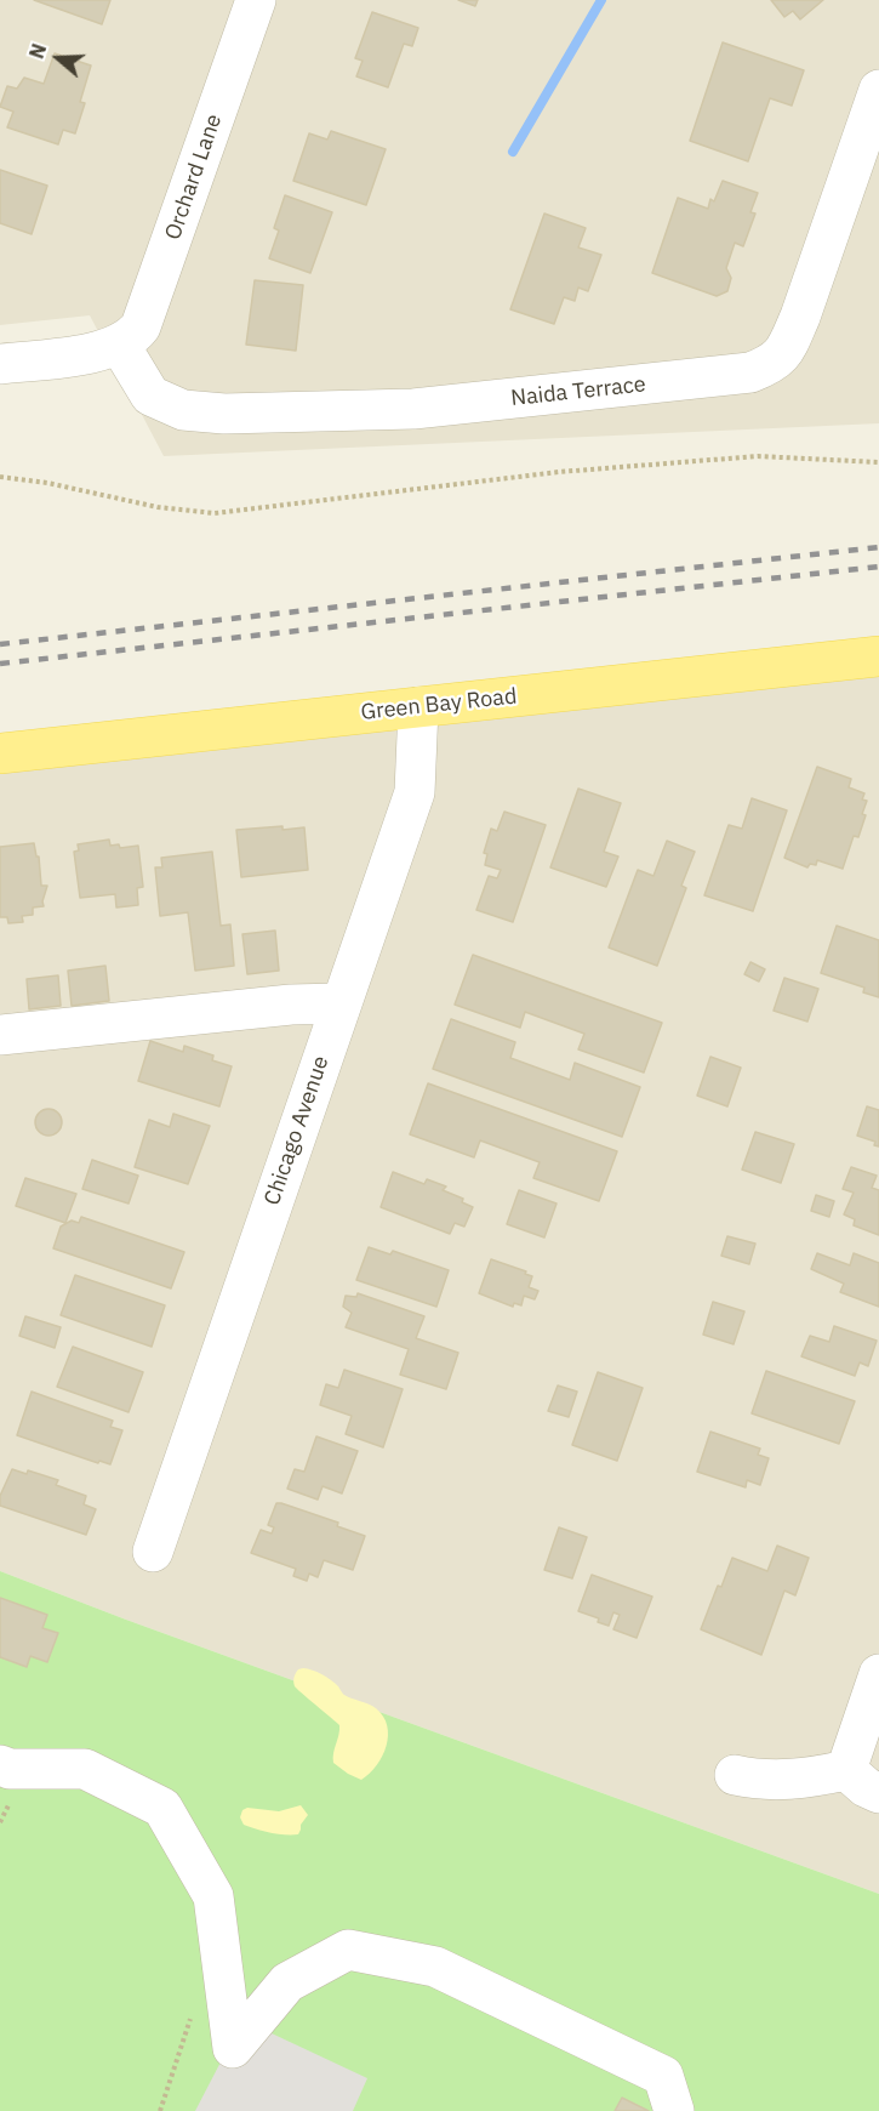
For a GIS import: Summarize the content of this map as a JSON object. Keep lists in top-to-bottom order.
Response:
{
  "streets": {
    "main road": ["Green Bay Road"],
    "street": ["Orchard Lane", "Naida Terrace", "Chicago Avenue"]
  },
  "crossings": [
    ["Orchard Lane", "Naida Terrace"],
    ["Green Bay Road", "Chicago Avenue"]
  ],
  "north": "left"
}
